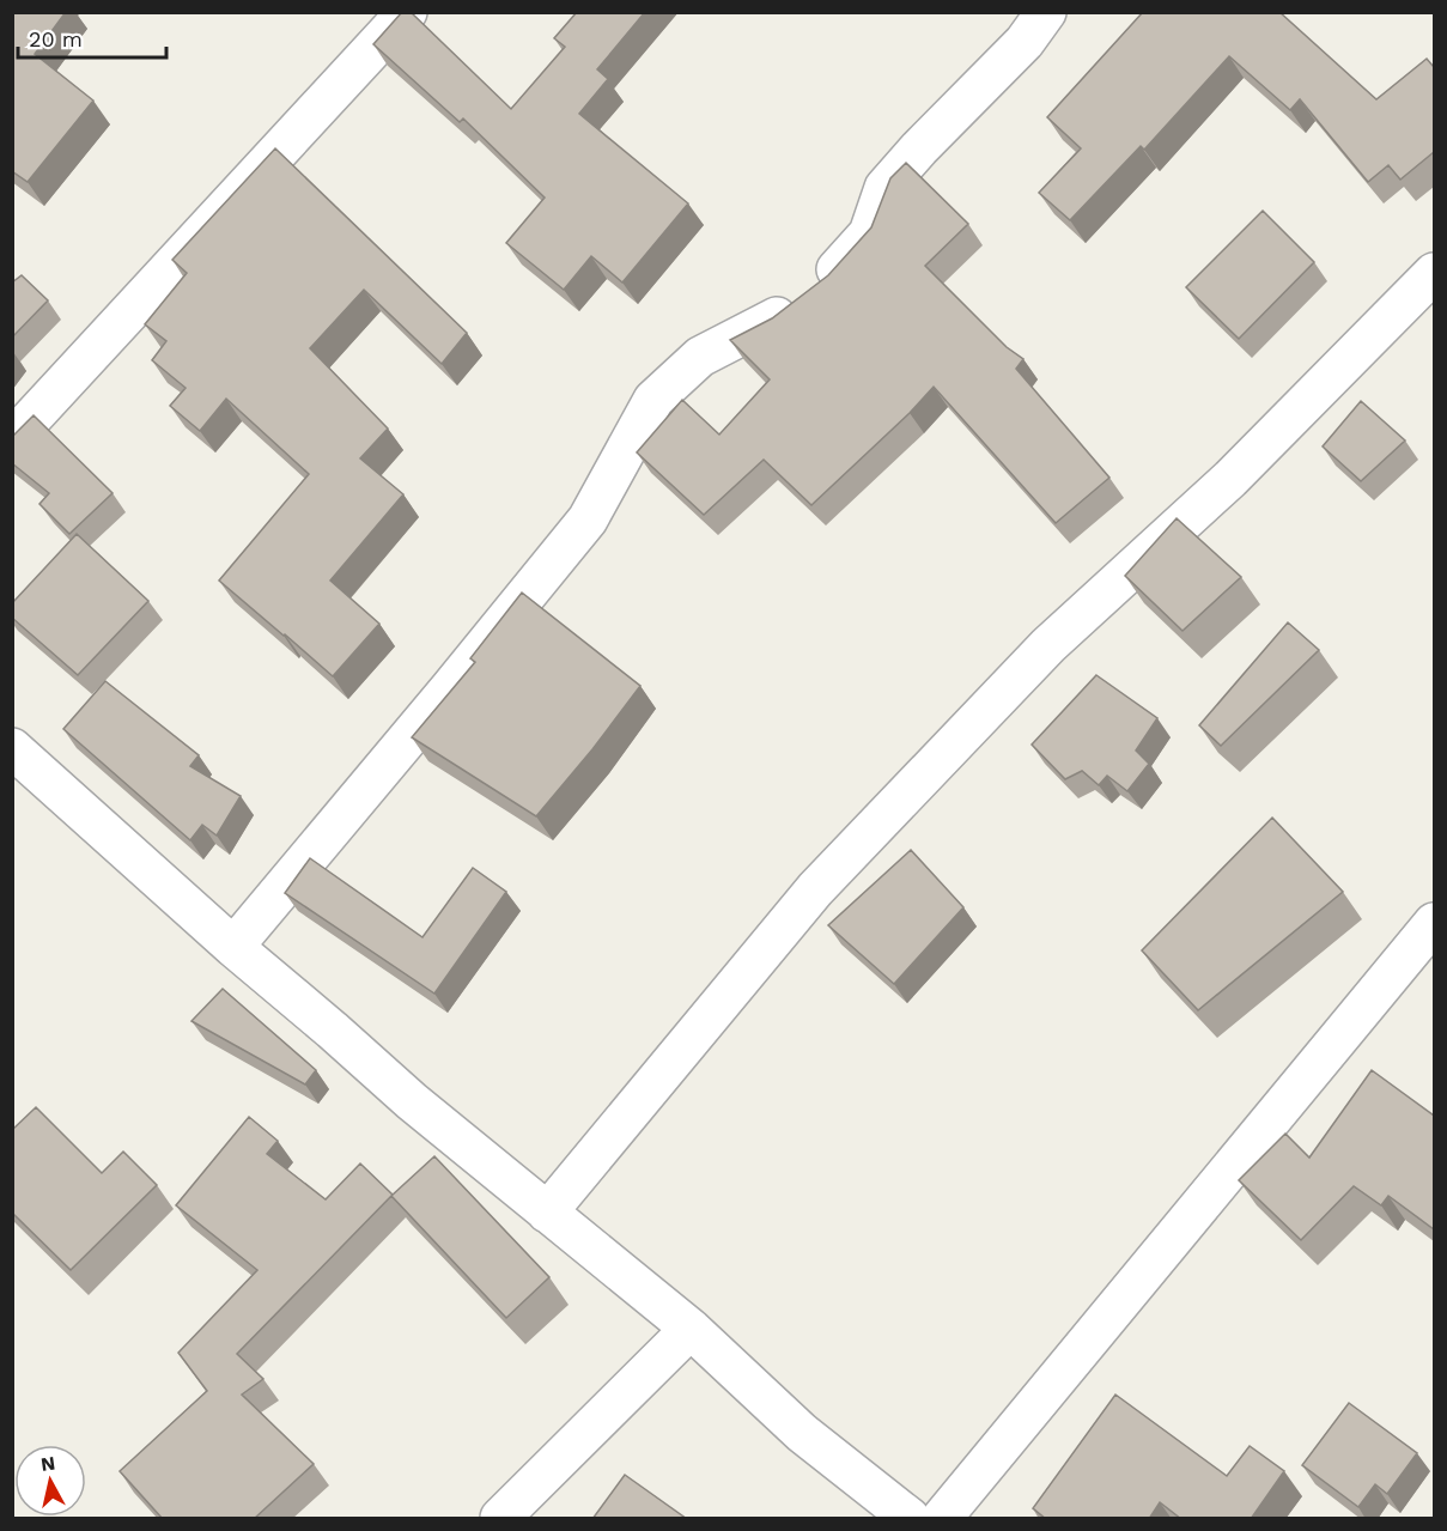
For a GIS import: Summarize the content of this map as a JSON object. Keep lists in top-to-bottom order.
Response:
{
  "scale_bar": "20 m",
  "north": "top"
}
